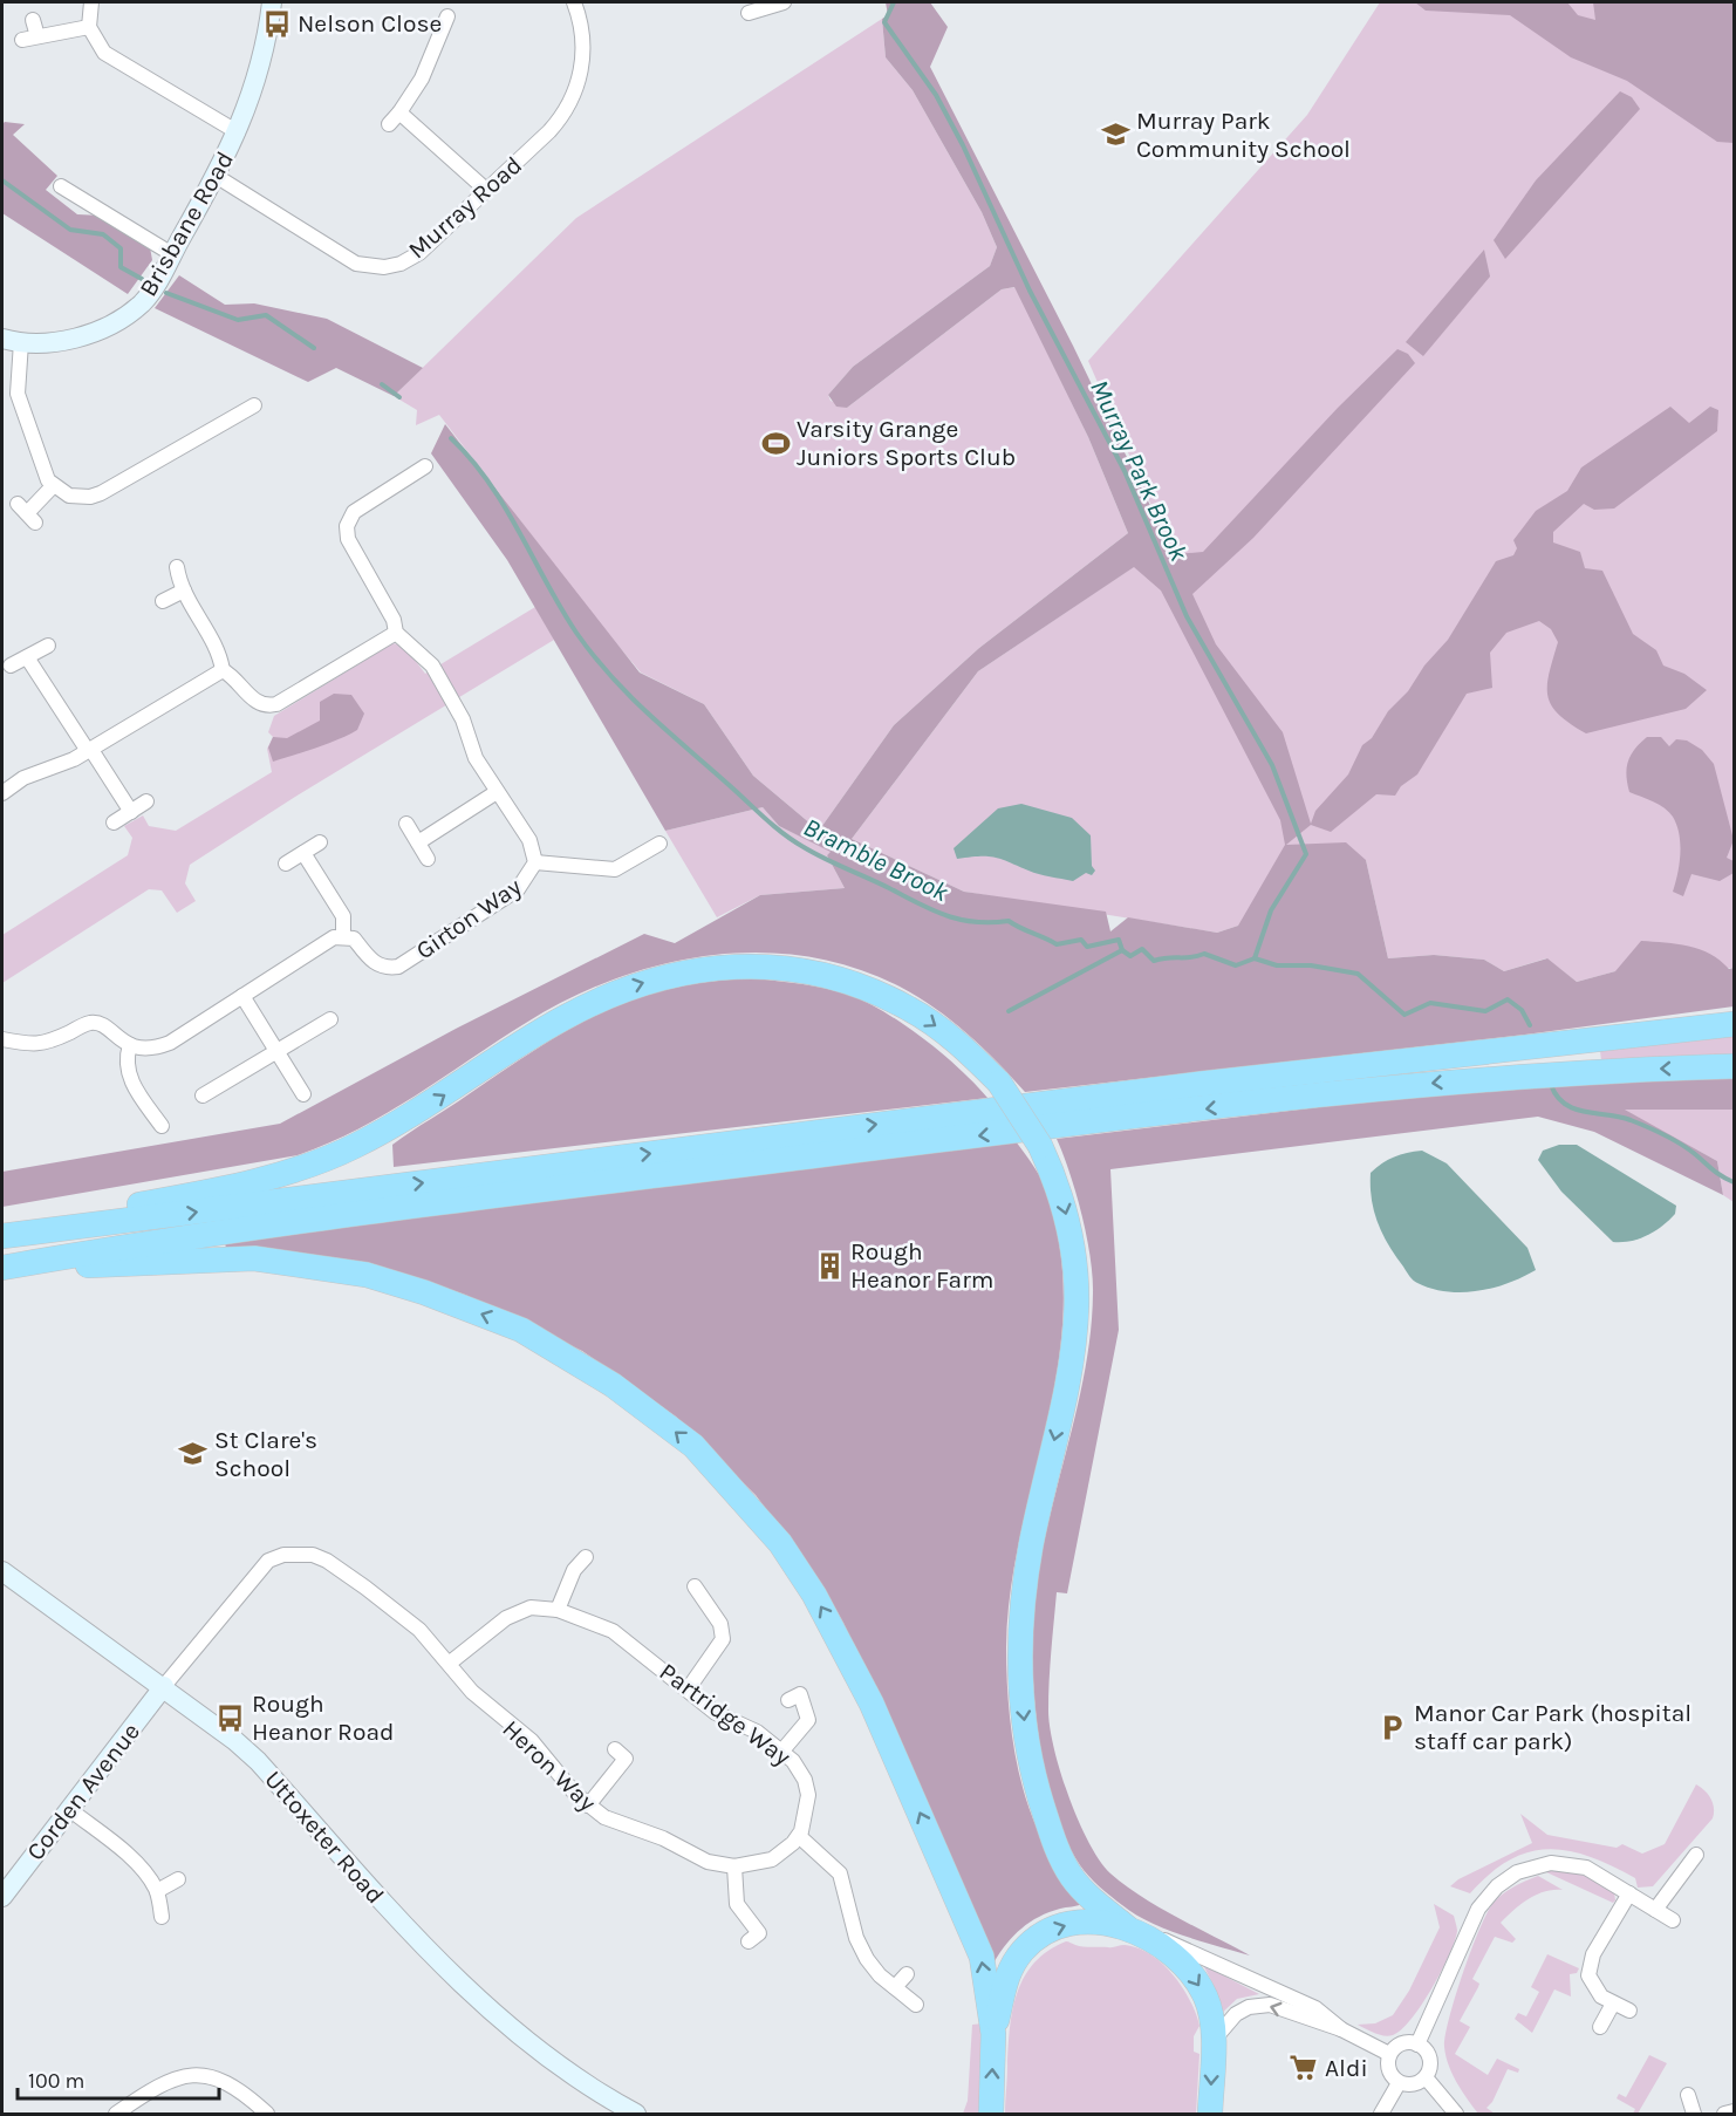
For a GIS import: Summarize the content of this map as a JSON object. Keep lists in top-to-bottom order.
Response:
{
  "streets": {
    "main road": ["Brisbane Road", "Corden Avenue", "Uttoxeter Road"],
    "street": [
      "Murray Road",
      "Girton Way",
      "Partridge Way",
      "Heron Way"
    ]
  },
  "crossings": [
    ["Murray Road", "Brisbane Road"],
    ["Partridge Way", "Heron Way"],
    ["Heron Way", "Corden Avenue"],
    ["Heron Way", "Uttoxeter Road"],
    ["Corden Avenue", "Uttoxeter Road"]
  ],
  "water": ["Murray Park Brook", "Bramble Brook"],
  "places": {
    "bus stop": ["Nelson Close", "Rough Heanor Road"],
    "school or university": ["Murray Park Community School", "St Clare's School"],
    "sports": ["Varsity Grange Juniors Sports Club"],
    "building": ["Rough Heanor Farm"],
    "parking": ["Manor Car Park (hospital staff car park)"],
    "supermarket": ["Aldi"]
  },
  "scale_bar": "100 m"
}
